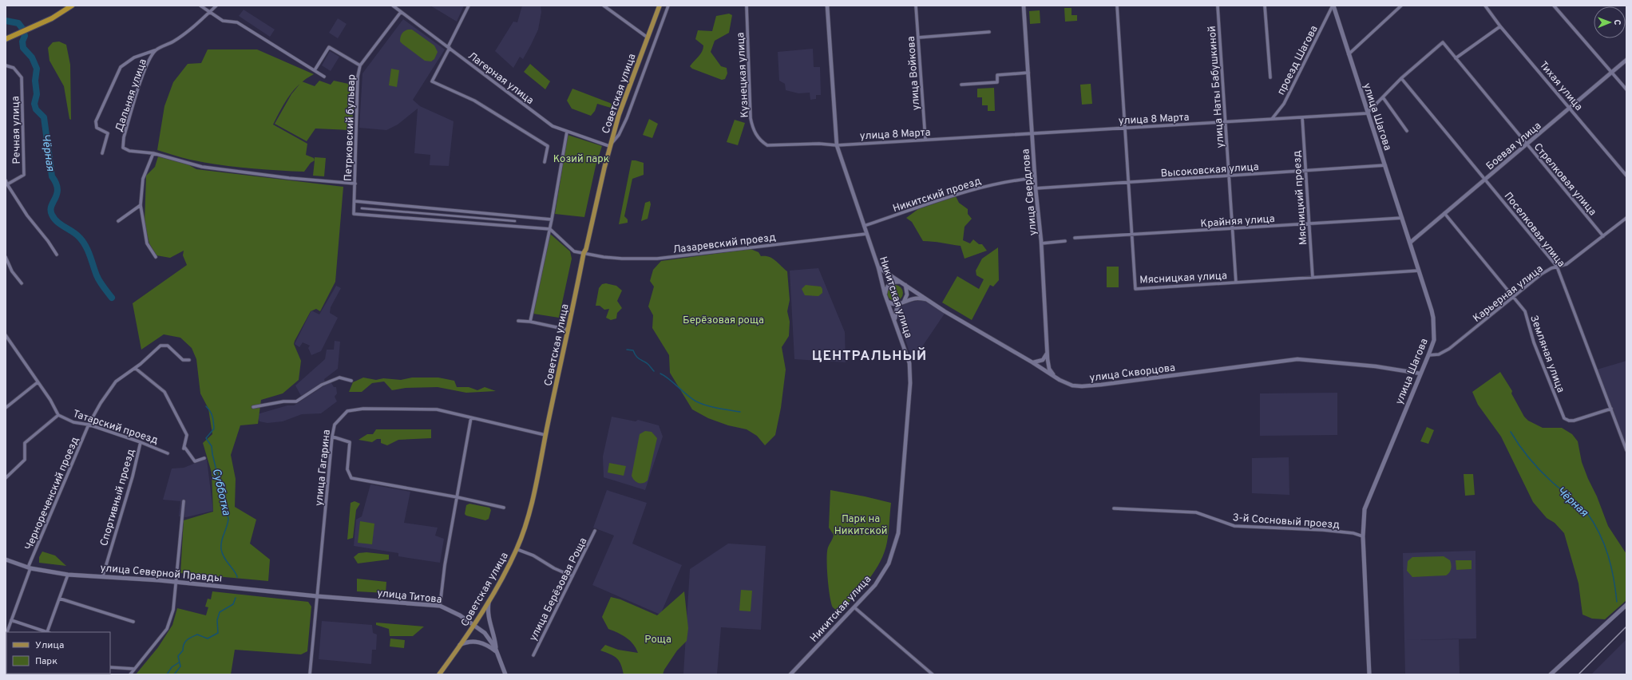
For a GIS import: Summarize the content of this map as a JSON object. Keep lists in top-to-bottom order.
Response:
{
  "streets": {
    "main road": [
      "Советская улица",
      "улица Шагова",
      "улица Северной Правды",
      "улица Титова"
    ],
    "street": [
      "проезд Шагова",
      "улица Войкова",
      "Кузнецкая улица",
      "Лагерная улица",
      "Тихая улица",
      "улица Наты Бабушкиной",
      "Дальняя улица",
      "улица 8 Марта",
      "Петрковский бульвар",
      "Речная улица",
      "Боевая улица",
      "Высоковская улица",
      "Стрелковая улица",
      "улица Свердлова",
      "Никитский проезд",
      "Мясницкий проезд",
      "Крайняя улица",
      "Поселковая улица",
      "Лазаревский проезд",
      "Мясницкая улица",
      "Карьерная улица",
      "Никитская улица",
      "Земляная улица",
      "улица Скворцова",
      "Татарский проезд",
      "улица Гагарина",
      "Чернореченский проезд",
      "Спортивный проезд",
      "3-й Сосновый проезд",
      "улица Берёзовая Роща"
    ]
  },
  "crossings": [
    ["проезд Шагова", "улица Шагова"],
    ["проезд Шагова", "улица 8 Марта"],
    ["улица Войкова", "улица 8 Марта"],
    ["Кузнецкая улица", "улица 8 Марта"],
    ["Кузнецкая улица", "Никитская улица"],
    ["Лагерная улица", "Советская улица"],
    ["Лагерная улица", "Петрковский бульвар"],
    ["Тихая улица", "Боевая улица"],
    ["улица Наты Бабушкиной", "улица 8 Марта"],
    ["улица Наты Бабушкиной", "Высоковская улица"],
    ["улица Наты Бабушкиной", "Крайняя улица"],
    ["улица Наты Бабушкиной", "Мясницкая улица"],
    ["Советская улица", "Лазаревский проезд"],
    ["Советская улица", "улица Гагарина"],
    ["Советская улица", "улица Титова"],
    ["Дальняя улица", "Петрковский бульвар"],
    ["улица Шагова", "улица 8 Марта"],
    ["улица Шагова", "Боевая улица"],
    ["улица Шагова", "Высоковская улица"],
    ["улица Шагова", "Крайняя улица"],
    ["улица Шагова", "Мясницкая улица"],
    ["улица Шагова", "Карьерная улица"],
    ["улица Шагова", "улица Скворцова"],
    ["улица Шагова", "3-й Сосновый проезд"],
    ["улица 8 Марта", "улица Свердлова"],
    ["улица 8 Марта", "Мясницкий проезд"],
    ["улица 8 Марта", "Мясницкая улица"],
    ["улица 8 Марта", "Никитская улица"],
    ["Боевая улица", "Стрелковая улица"],
    ["Боевая улица", "Поселковая улица"],
    ["Боевая улица", "Земляная улица"],
    ["Высоковская улица", "улица Свердлова"],
    ["Высоковская улица", "Мясницкий проезд"],
    ["Высоковская улица", "Мясницкая улица"],
    ["Стрелковая улица", "Поселковая улица"],
    ["Стрелковая улица", "Карьерная улица"],
    ["улица Свердлова", "Никитский проезд"],
    ["улица Свердлова", "улица Скворцова"],
    ["Никитский проезд", "Никитская улица"],
    ["Мясницкий проезд", "Крайняя улица"],
    ["Мясницкий проезд", "Мясницкая улица"],
    ["Крайняя улица", "Мясницкая улица"],
    ["Поселковая улица", "Карьерная улица"],
    ["Поселковая улица", "Земляная улица"],
    ["Лазаревский проезд", "Никитская улица"],
    ["Карьерная улица", "Земляная улица"],
    ["Никитская улица", "улица Скворцова"],
    ["Татарский проезд", "Чернореченский проезд"],
    ["Татарский проезд", "Спортивный проезд"],
    ["улица Гагарина", "улица Северной Правды"],
    ["улица Гагарина", "улица Титова"],
    ["Чернореченский проезд", "улица Северной Правды"],
    ["Спортивный проезд", "улица Северной Правды"],
    ["улица Северной Правды", "улица Титова"]
  ],
  "districts": ["ЦЕНТРАЛЬНЫЙ"],
  "water": ["Чёрная", "Субботка"],
  "parks": [
    "Козий парк",
    "Берёзовая роща",
    "Парк на Никитской",
    "Роща"
  ],
  "legend": ["Улица", "Парк"],
  "north": "right"
}
